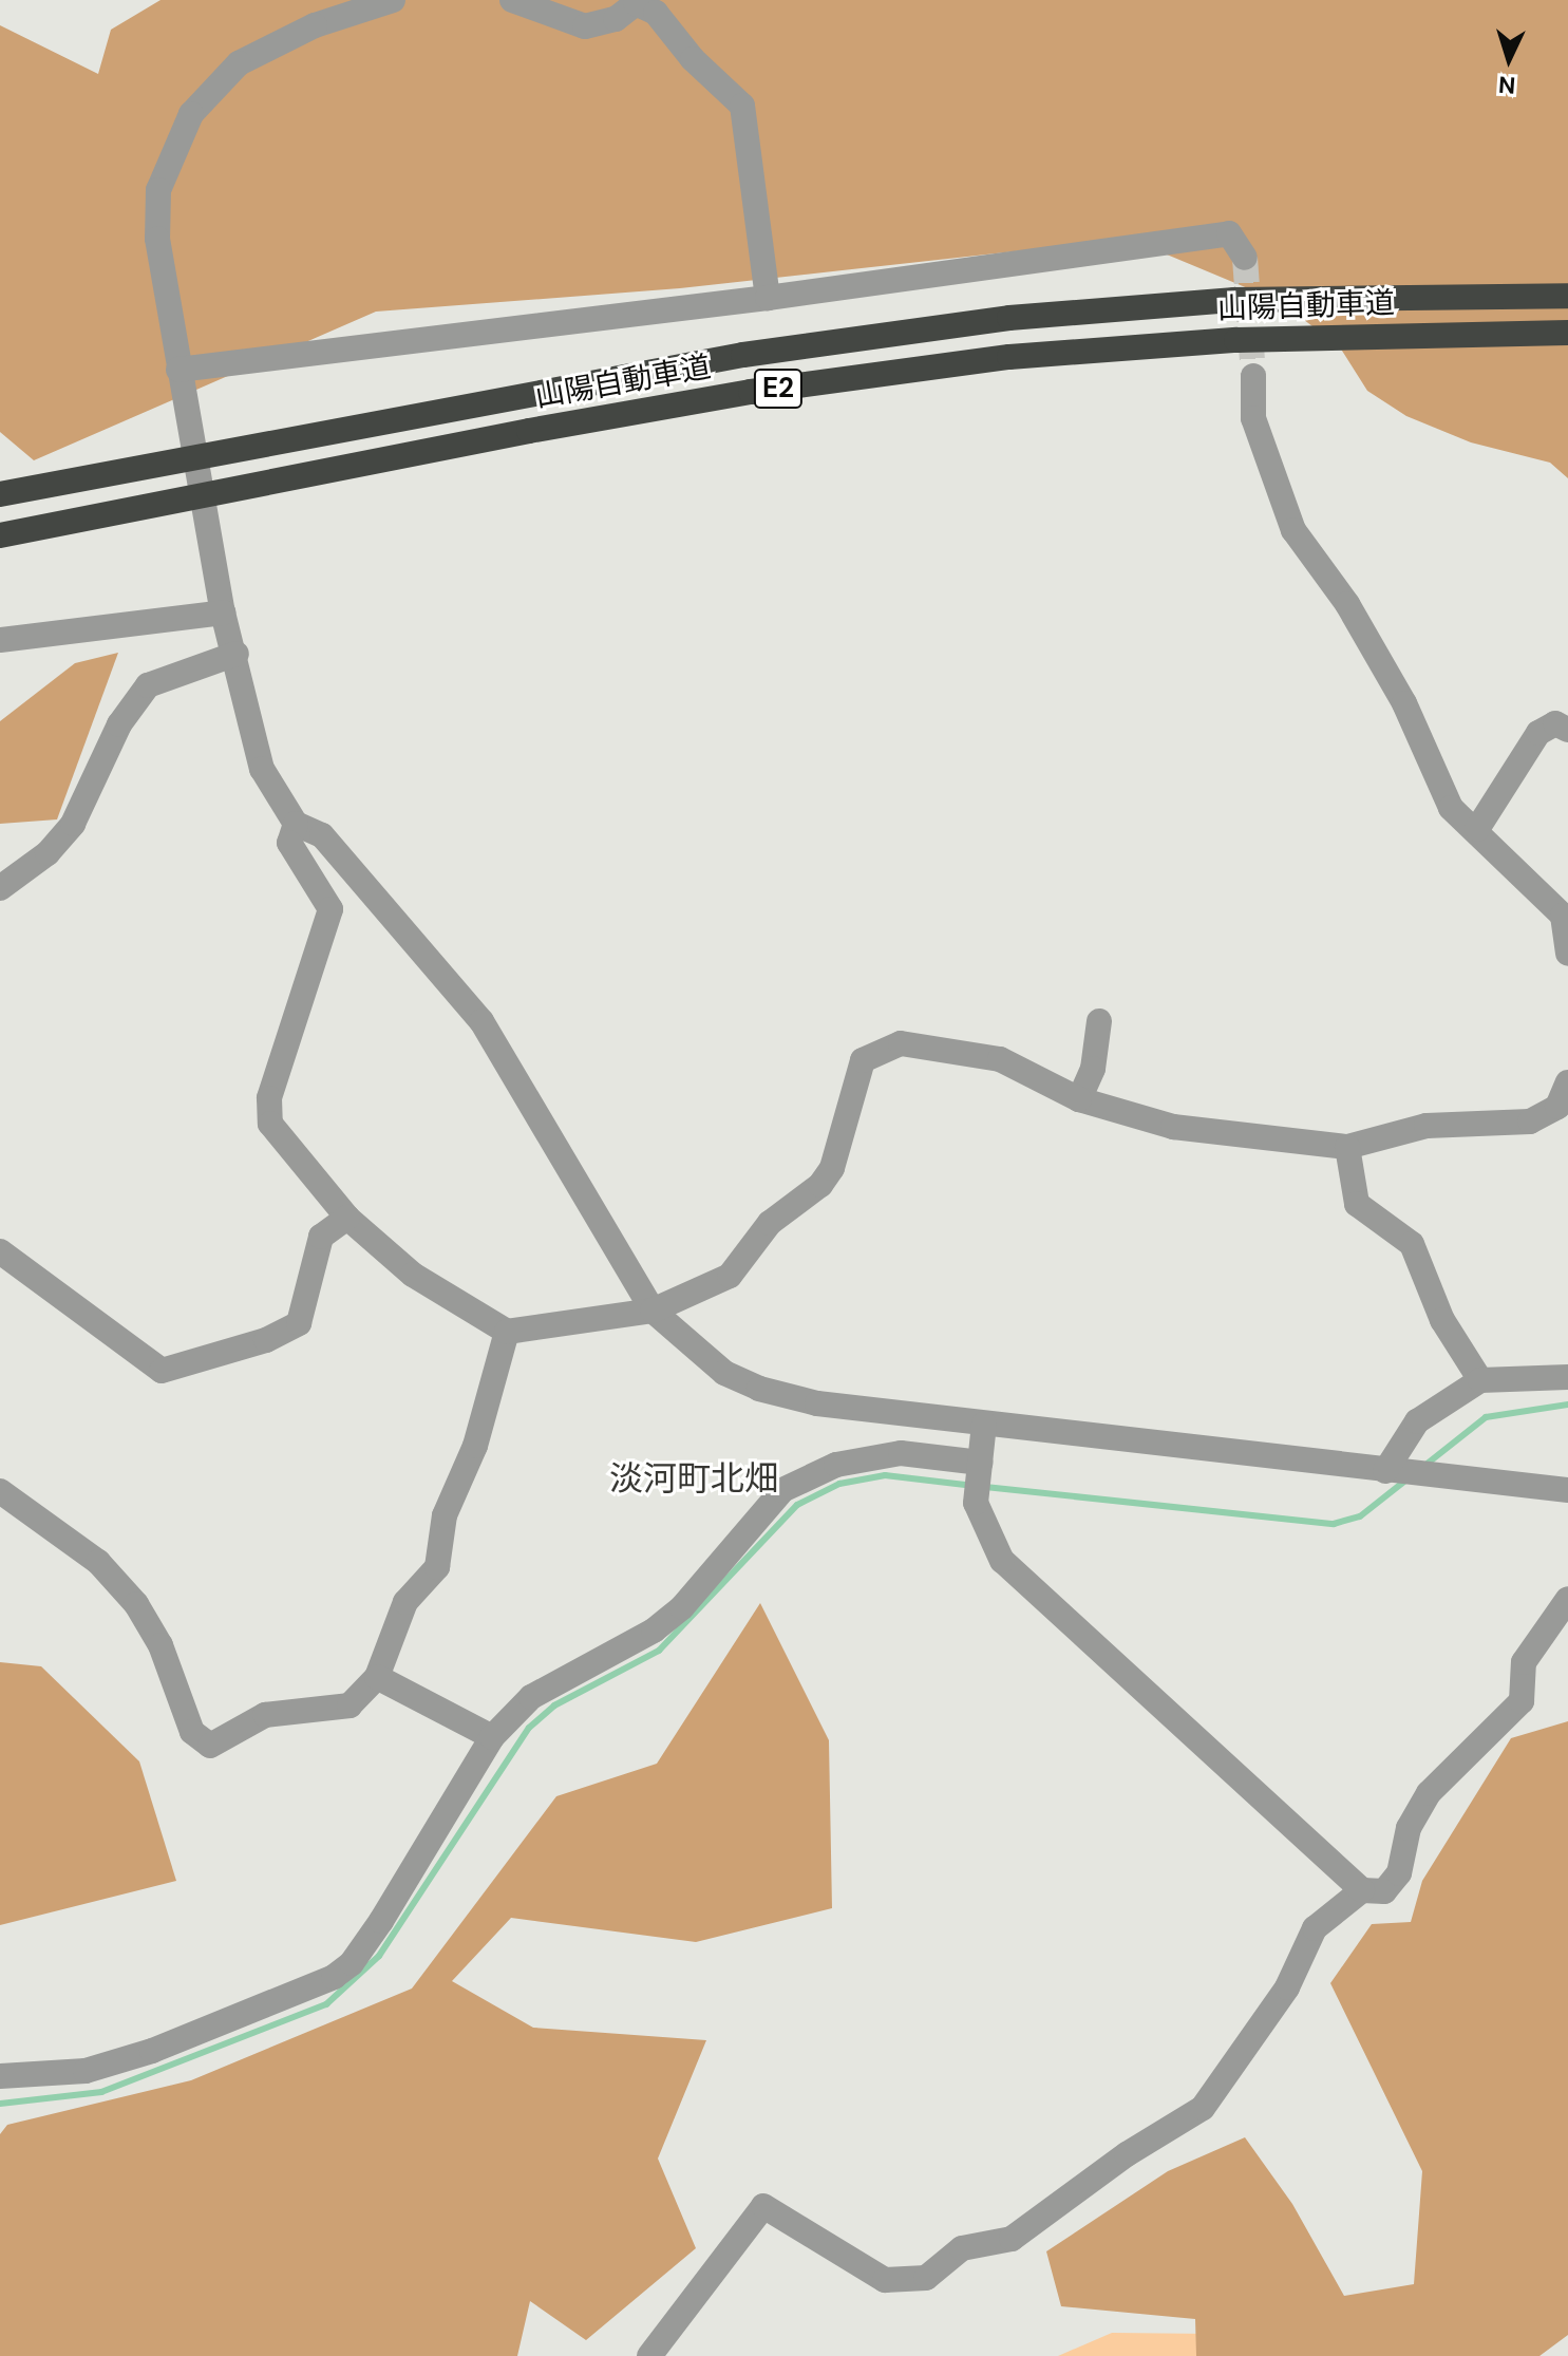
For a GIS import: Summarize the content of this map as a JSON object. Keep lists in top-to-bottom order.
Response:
{
  "streets": {
    "highway": ["山陽自動車道", "E2"]
  },
  "districts": ["淡河町北畑"],
  "north": "bottom"
}
